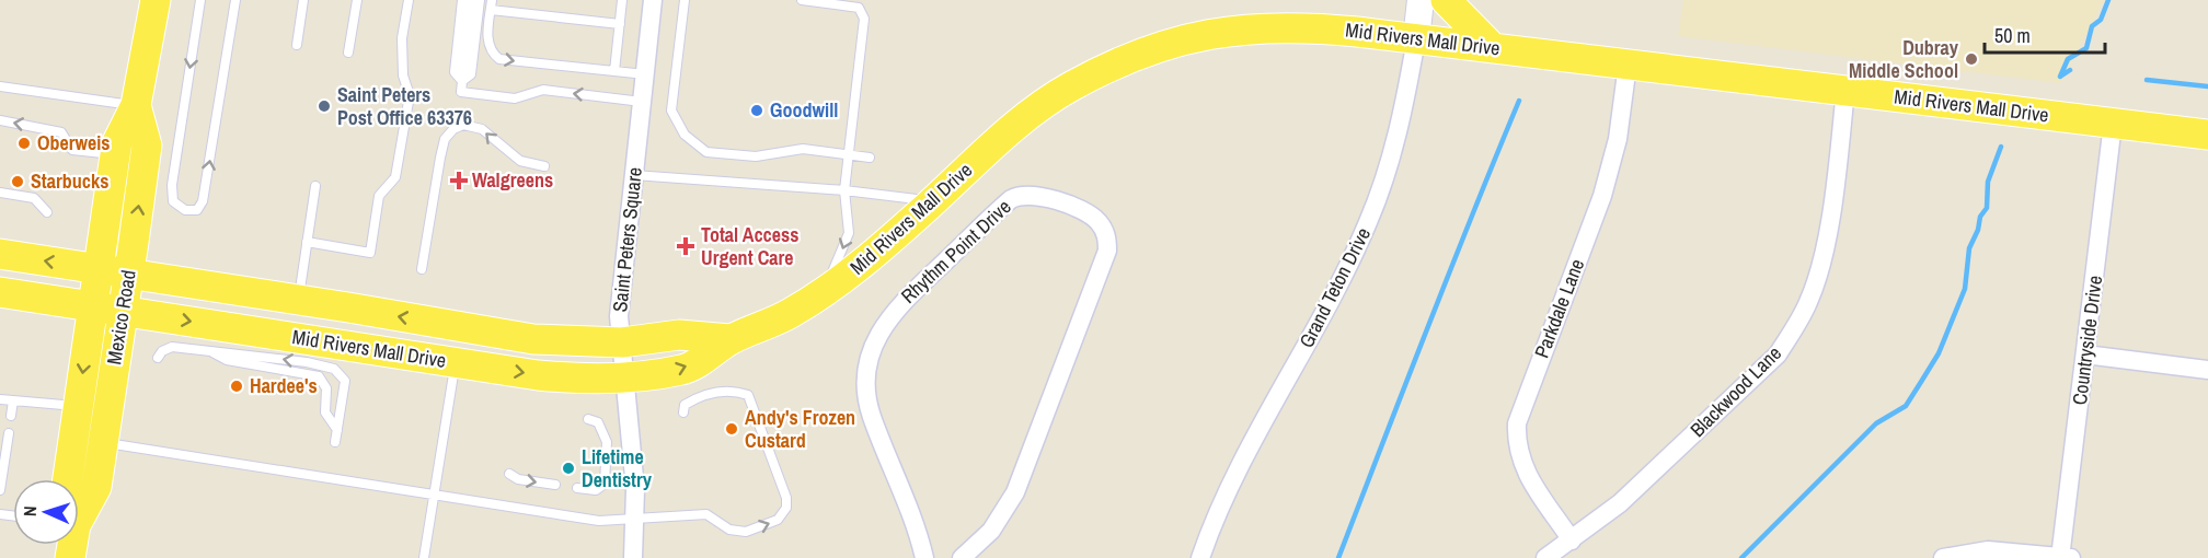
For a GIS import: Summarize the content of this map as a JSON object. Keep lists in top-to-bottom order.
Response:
{
  "streets": {
    "main road": ["Mid Rivers Mall Drive", "Mexico Road"],
    "street": [
      "Saint Peters Square",
      "Rhythm Point Drive",
      "Grand Teton Drive",
      "Parkdale Lane",
      "Countryside Drive",
      "Blackwood Lane"
    ]
  },
  "crossings": [
    ["Mid Rivers Mall Drive", "Saint Peters Square"],
    ["Mid Rivers Mall Drive", "Grand Teton Drive"],
    ["Mid Rivers Mall Drive", "Parkdale Lane"],
    ["Mid Rivers Mall Drive", "Mexico Road"],
    ["Mid Rivers Mall Drive", "Countryside Drive"],
    ["Mid Rivers Mall Drive", "Blackwood Lane"],
    ["Parkdale Lane", "Blackwood Lane"]
  ],
  "places": {
    "other": [
      "Dubray Middle School",
      "Saint Peters Post Office 63376",
      "Goodwill",
      "Oberweis",
      "Starbucks",
      "Hardee's",
      "Andy's Frozen Custard",
      "Lifetime Dentistry"
    ],
    "health": ["Walgreens", "Total Access Urgent Care"]
  },
  "scale_bar": "50 m",
  "north": "left"
}
